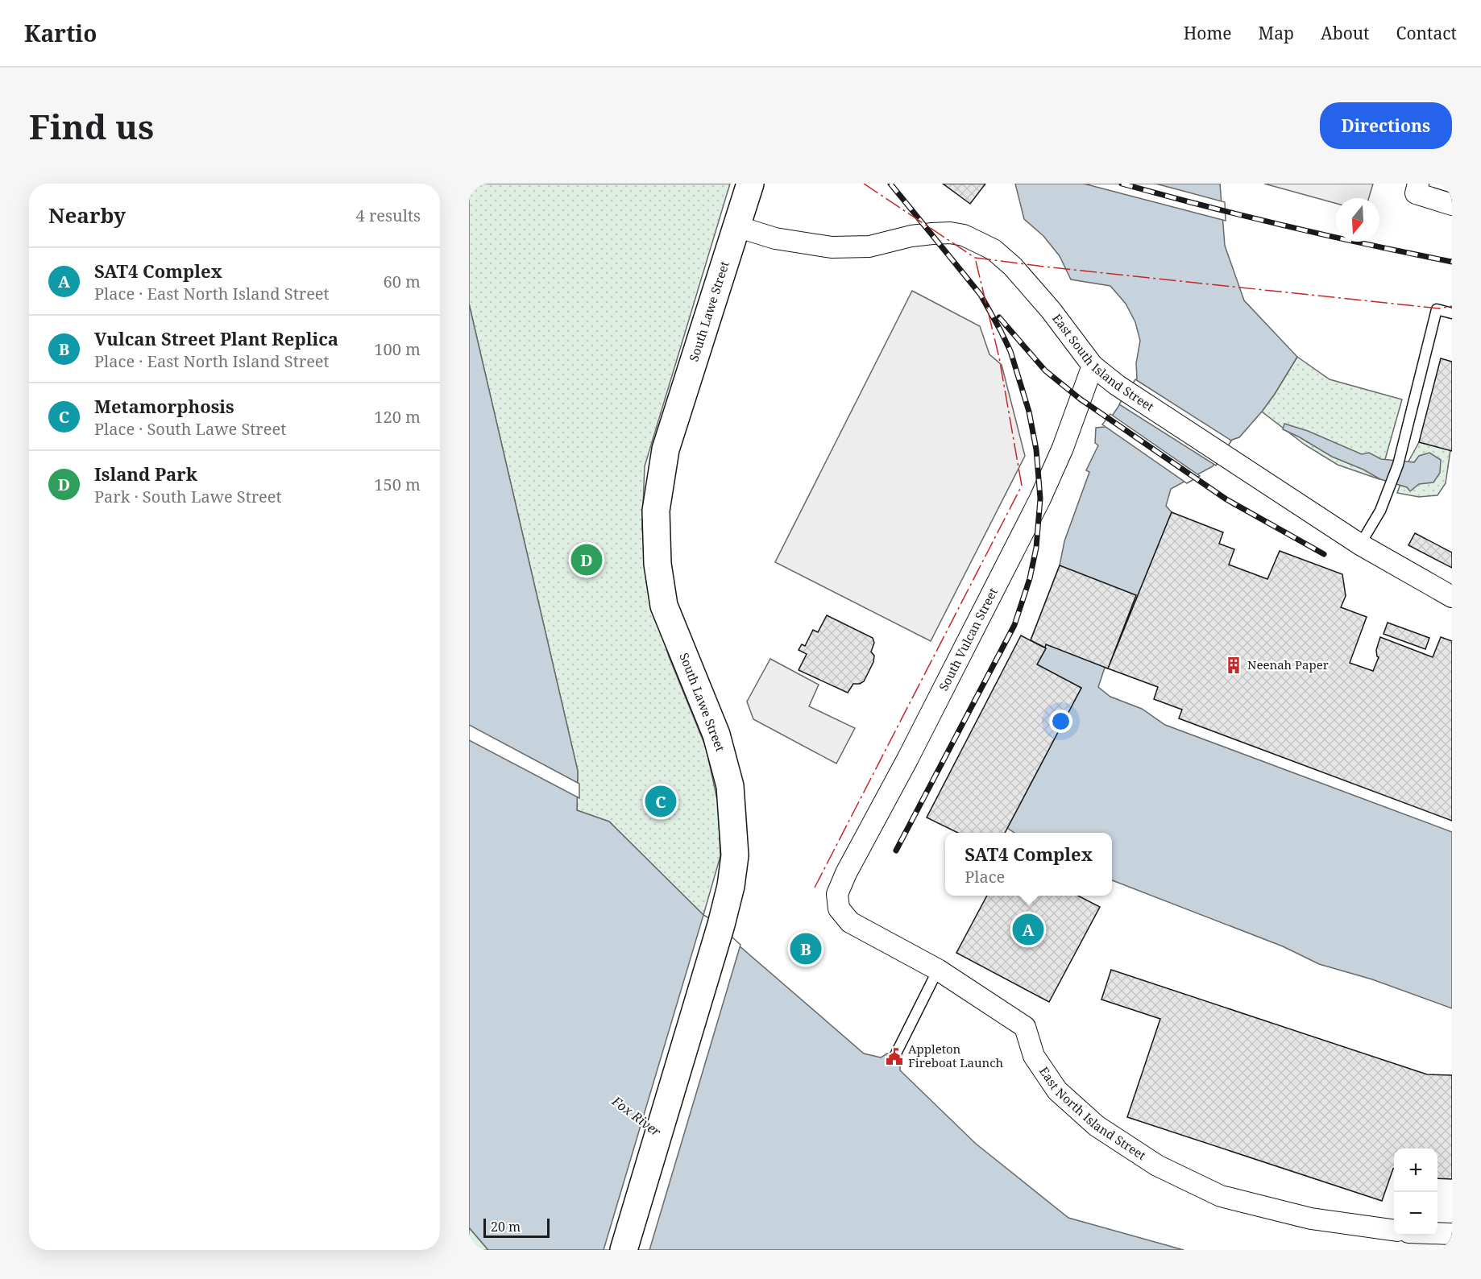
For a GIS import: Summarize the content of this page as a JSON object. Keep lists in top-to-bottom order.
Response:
{
  "streets": {
    "main road": ["South Lawe Street"],
    "street": ["East South Island Street", "South Vulcan Street", "East North Island Street"]
  },
  "crossings": [
    ["South Lawe Street", "East South Island Street"],
    ["East South Island Street", "South Vulcan Street"],
    ["South Vulcan Street", "East North Island Street"]
  ],
  "water": ["Fox River"],
  "places": {
    "building": ["Neenah Paper"],
    "public building": ["Appleton Fireboat Launch"]
  },
  "scale_bar": "20 m",
  "north": "bottom",
  "page": {
    "header": "Kartio",
    "nav": [
      "Home",
      "Map",
      "About",
      "Contact"
    ],
    "buttons": "Directions",
    "title": "Find us",
    "heading": ["Nearby", "4 results"],
    "list": [
      {
        "mark": "A",
        "name": "SAT4 Complex",
        "note": "Place · East North Island Street",
        "value": "60 m"
      },
      {
        "mark": "B",
        "name": "Vulcan Street Plant Replica",
        "note": "Place · East North Island Street",
        "value": "100 m"
      },
      {
        "mark": "C",
        "name": "Metamorphosis",
        "note": "Place · South Lawe Street",
        "value": "120 m"
      },
      {
        "mark": "D",
        "name": "Island Park",
        "note": "Park · South Lawe Street",
        "value": "150 m"
      }
    ],
    "pins": [
      "D",
      "C",
      "A",
      "B"
    ],
    "popup": ["SAT4 Complex", "Place"],
    "map_buttons": ["+", "−"],
    "scale": "20 m"
  }
}
